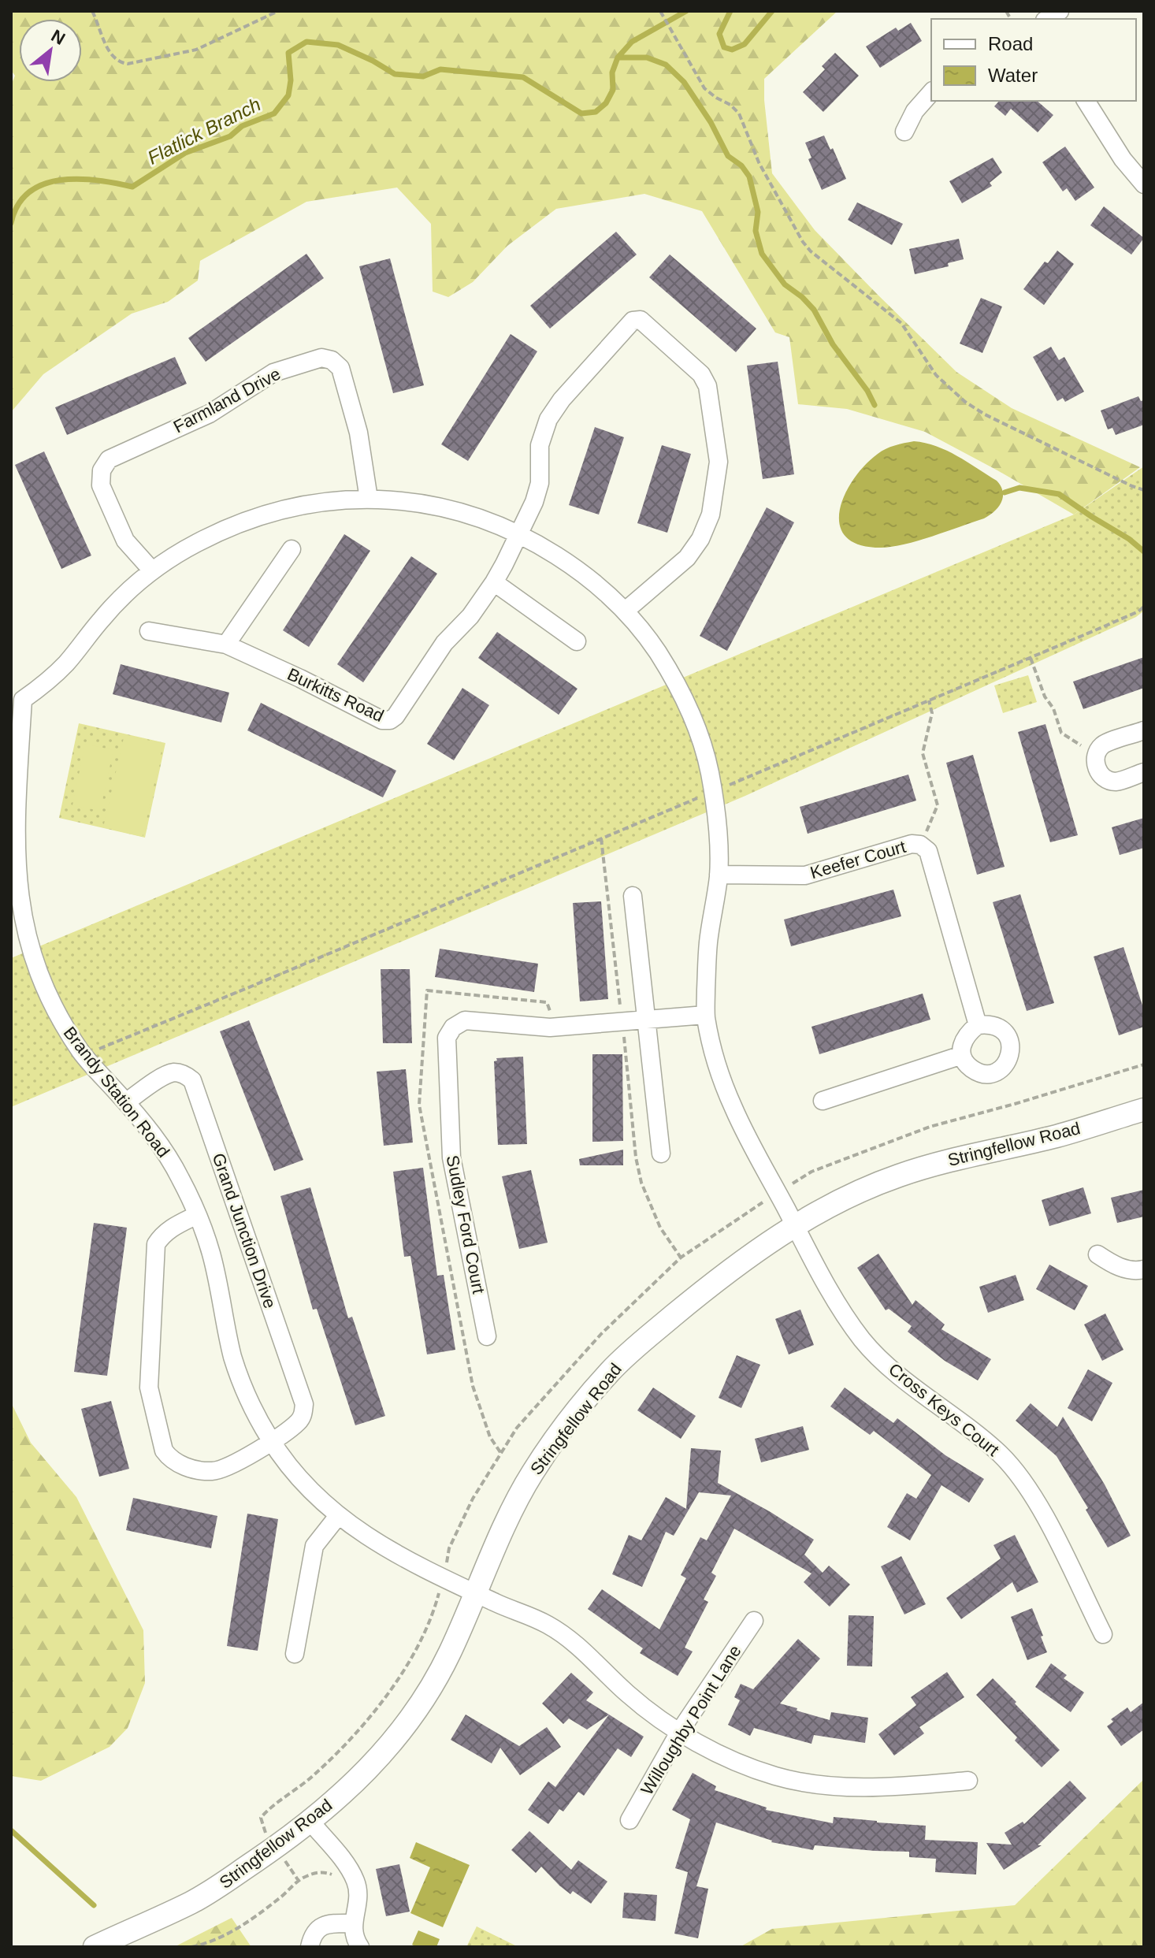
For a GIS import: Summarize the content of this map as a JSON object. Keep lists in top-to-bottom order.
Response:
{
  "streets": {
    "main road": ["Stringfellow Road"],
    "street": [
      "Farmland Drive",
      "Burkitts Road",
      "Keefer Court",
      "Brandy Station Road",
      "Sudley Ford Court",
      "Grand Junction Drive",
      "Cross Keys Court",
      "Willoughby Point Lane"
    ]
  },
  "crossings": [
    ["Farmland Drive", "Brandy Station Road"],
    ["Burkitts Road", "Brandy Station Road"],
    ["Keefer Court", "Brandy Station Road"],
    ["Brandy Station Road", "Stringfellow Road"],
    ["Brandy Station Road", "Sudley Ford Court"],
    ["Brandy Station Road", "Grand Junction Drive"],
    ["Brandy Station Road", "Cross Keys Court"],
    ["Brandy Station Road", "Willoughby Point Lane"],
    ["Stringfellow Road", "Cross Keys Court"]
  ],
  "water": ["Flatlick Branch"],
  "legend": ["Road", "Water"],
  "north": "top right"
}
